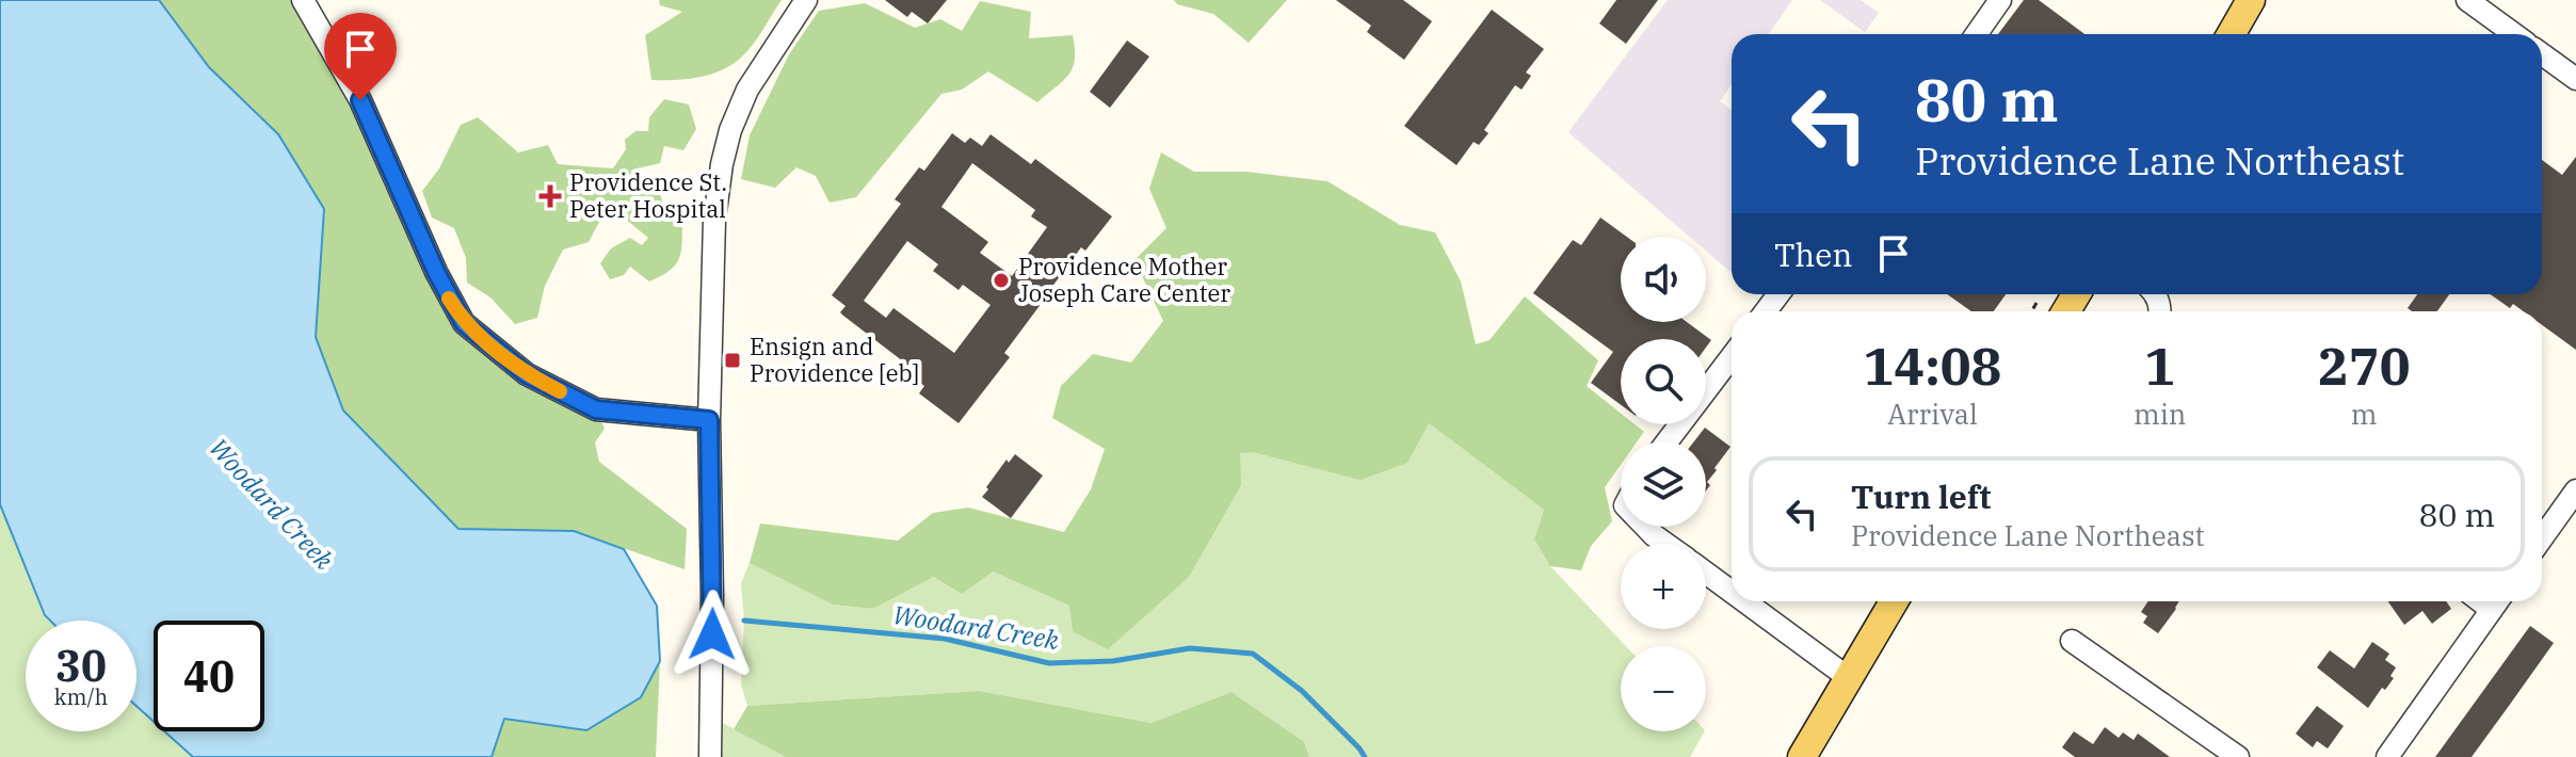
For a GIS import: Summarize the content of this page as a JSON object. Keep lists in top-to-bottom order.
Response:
{
  "water": ["Woodard Creek"],
  "places": {
    "health": ["Providence St. Peter Hospital"],
    "other": ["Providence Mother Joseph Care Center"],
    "transit": ["Ensign and Providence [eb]"]
  },
  "page": {
    "turn": ["80 m", "Providence Lane Northeast"],
    "then": "Then",
    "map_buttons": ["+", "−"],
    "eta": [
      "14:08",
      "Arrival",
      "1",
      "min",
      "270",
      "m"
    ],
    "list": [
      {
        "name": "Turn left",
        "note": "Providence Lane Northeast",
        "value": "80 m"
      }
    ],
    "speed": "30 km/h",
    "limit": "40"
  }
}
